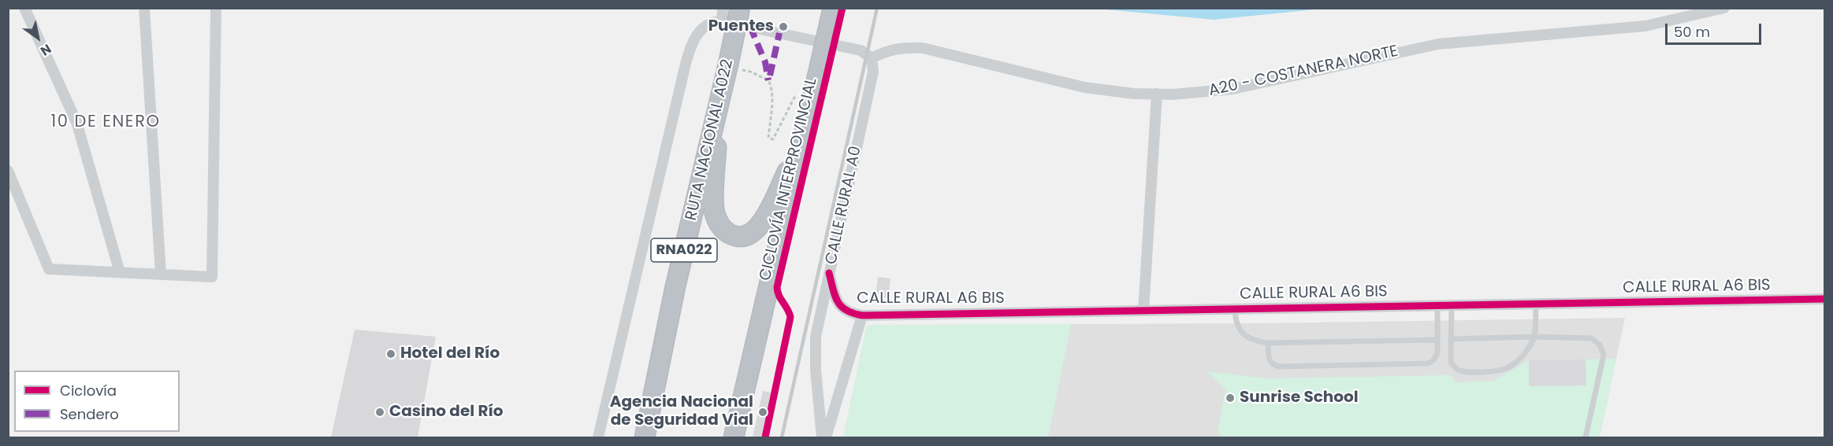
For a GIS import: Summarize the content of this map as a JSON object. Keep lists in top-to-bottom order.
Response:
{
  "streets": {
    "highway": ["RUTA NACIONAL A022", "RNA022"],
    "street": ["A20 - COSTANERA NORTE", "CALLE RURAL A0", "CALLE RURAL A6 BIS"],
    "cycle path": ["CICLOVÍA INTERPROVINCIAL"]
  },
  "crossings": [
    ["A20 - COSTANERA NORTE", "CALLE RURAL A0"],
    ["CALLE RURAL A0", "CALLE RURAL A6 BIS"]
  ],
  "districts": ["10 DE ENERO"],
  "places": [
    "Puentes",
    "Hotel del Río",
    "Sunrise School",
    "Casino del Río",
    "Agencia Nacional de Seguridad Vial"
  ],
  "legend": ["Ciclovía", "Sendero"],
  "scale_bar": "50 m",
  "north": "bottom right"
}
